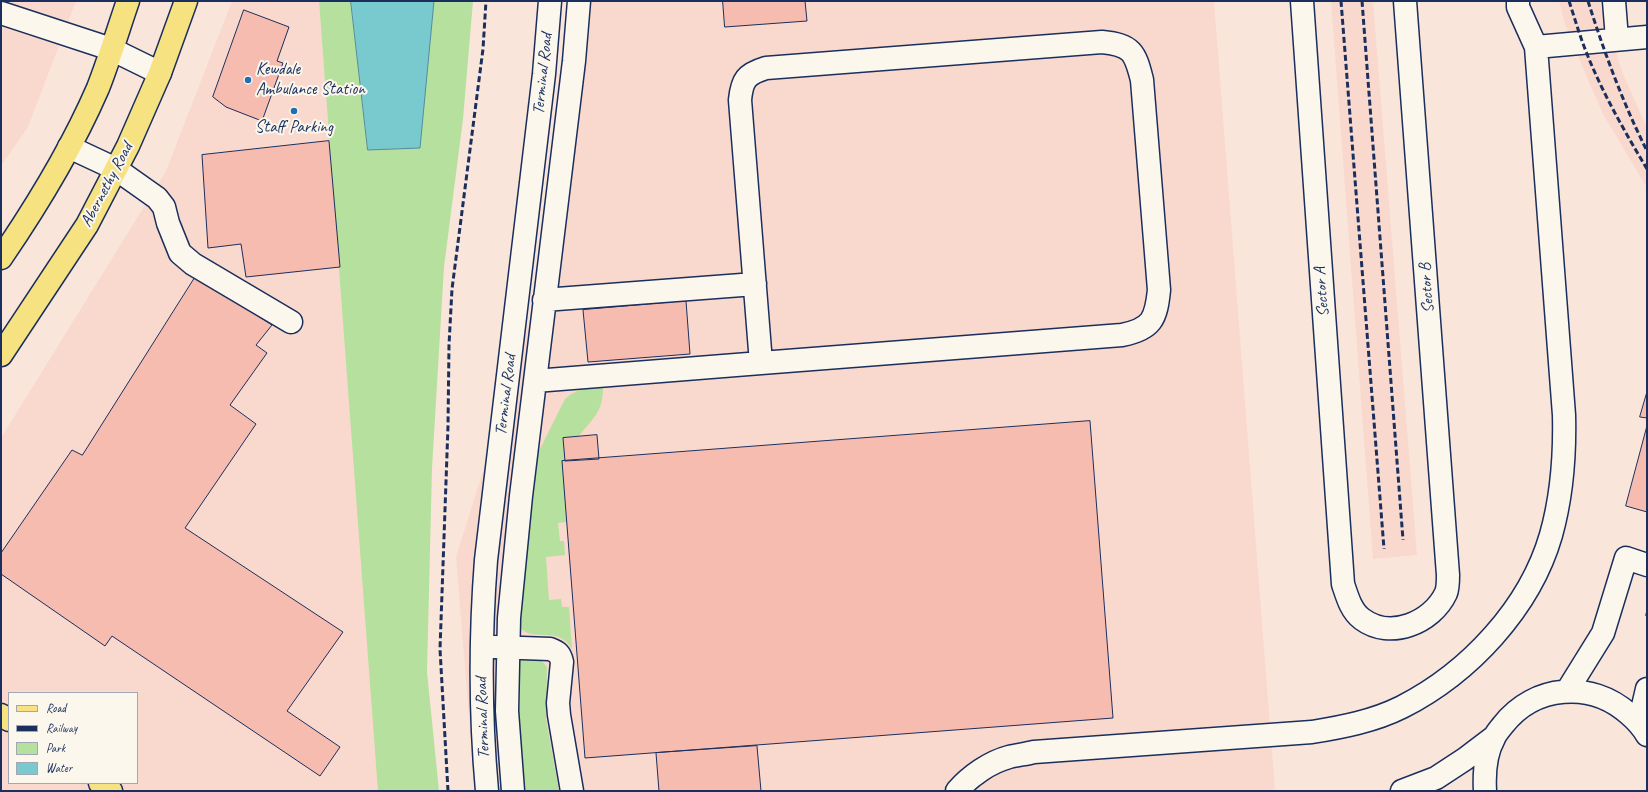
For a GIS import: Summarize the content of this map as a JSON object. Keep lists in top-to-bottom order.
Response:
{
  "streets": {
    "main road": ["Abernethy Road"],
    "street": ["Terminal Road", "Sector B", "Sector A"]
  },
  "crossings": [
    ["Sector B", "Sector A"]
  ],
  "places": ["Kewdale Ambulance Station", "Staff Parking"],
  "legend": [
    "Road",
    "Railway",
    "Park",
    "Water"
  ]
}
